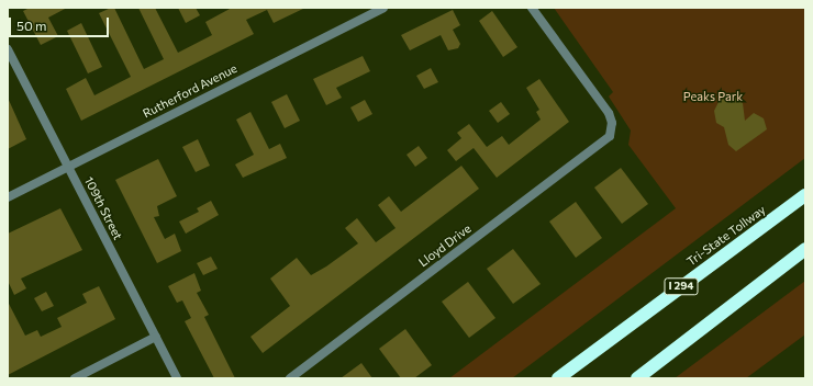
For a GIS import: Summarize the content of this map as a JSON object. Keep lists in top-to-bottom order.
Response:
{
  "streets": {
    "highway": ["Tri-State Tollway", "I 294"],
    "street": ["Rutherford Avenue", "109th Street", "Lloyd Drive"]
  },
  "crossings": [
    ["Rutherford Avenue", "109th Street"]
  ],
  "parks": ["Peaks Park"],
  "scale_bar": "50 m"
}
